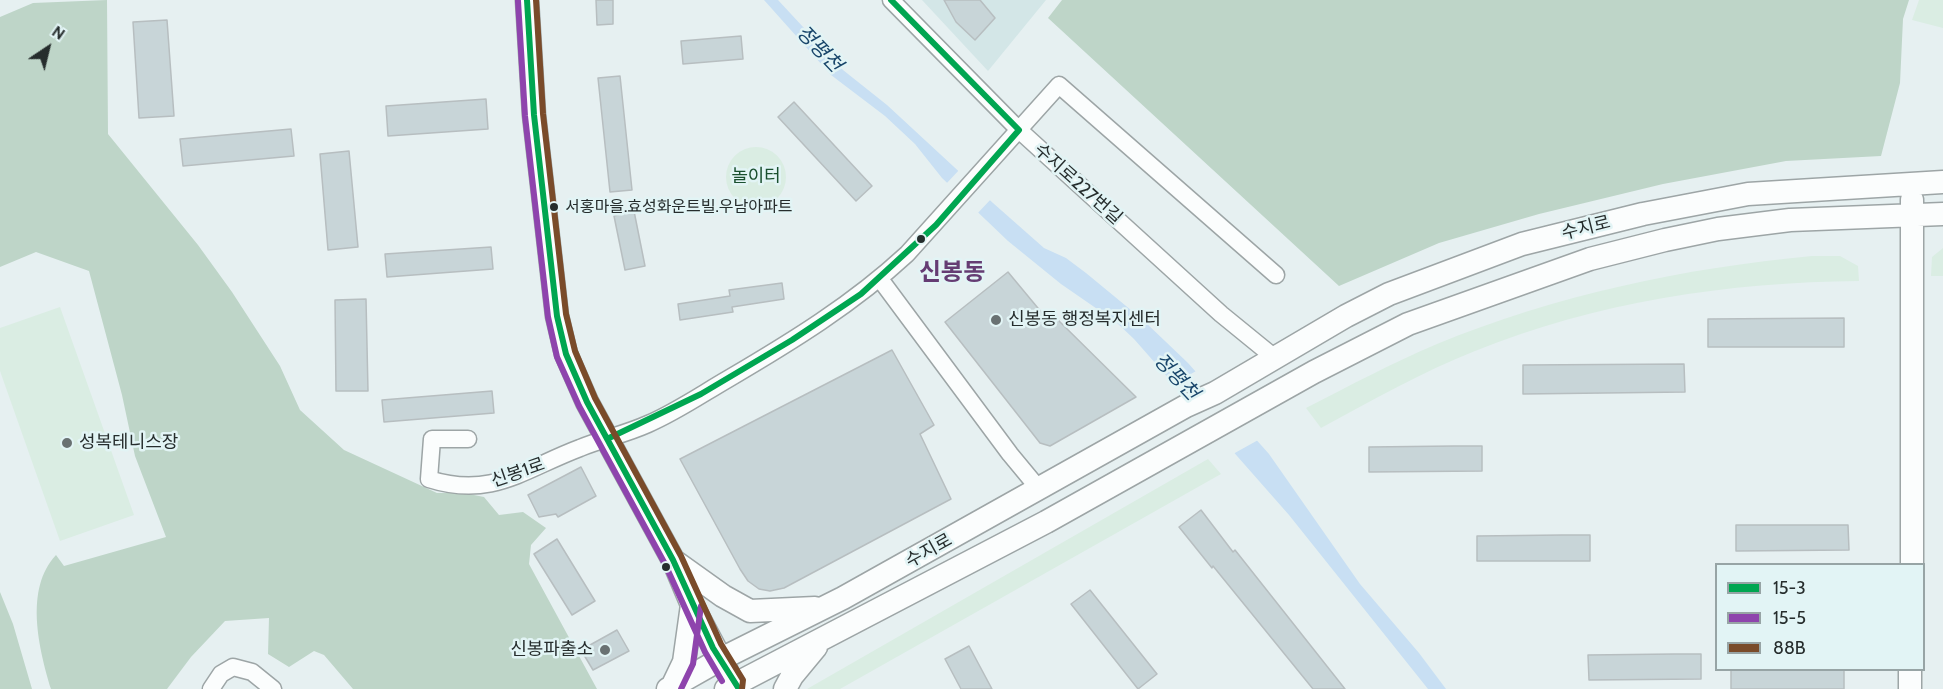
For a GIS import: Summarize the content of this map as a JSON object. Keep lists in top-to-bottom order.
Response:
{
  "streets": {
    "main road": ["수지로"],
    "street": ["수지로227번길", "신봉1로"]
  },
  "crossings": [
    ["수지로227번길", "수지로"],
    ["수지로227번길", "신봉1로"]
  ],
  "districts": ["신봉동"],
  "water": ["정평천"],
  "parks": ["놀이터"],
  "places": [
    "서홍마을.효성화운트빌.우남아파트",
    "신봉동 행정복지센터",
    "성복테니스장",
    "신봉파출소"
  ],
  "lines": ["transit line 15-3", "transit line 88B", "transit line 15-5"],
  "legend": ["15-3", "15-5", "88B"],
  "north": "top right"
}
